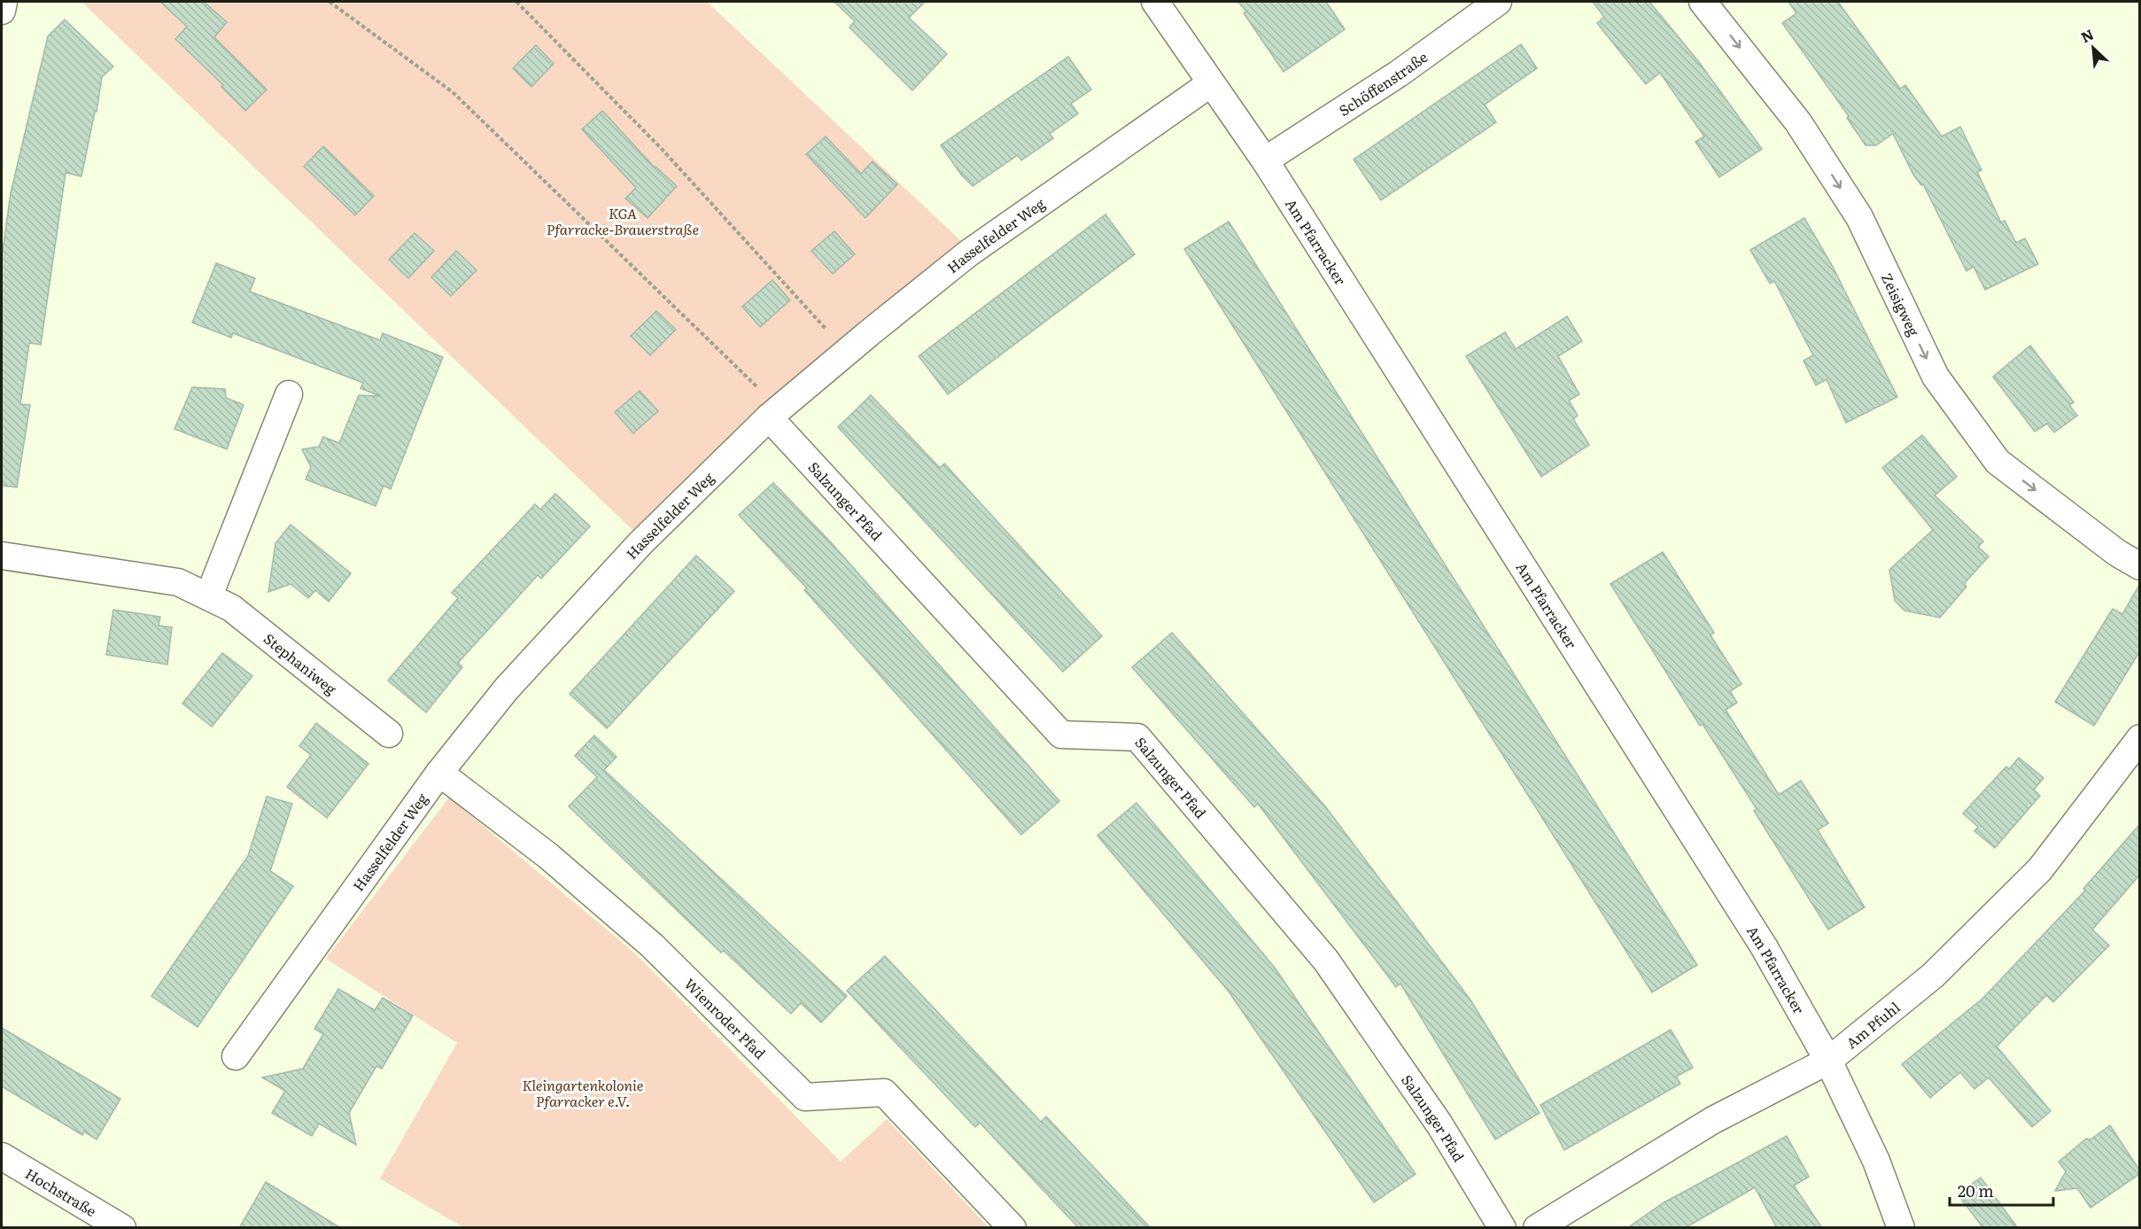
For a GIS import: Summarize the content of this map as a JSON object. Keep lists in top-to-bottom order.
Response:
{
  "streets": {
    "street": [
      "Schöffenstraße",
      "Hasselfelder Weg",
      "Am Pfarracker",
      "Zeisigweg",
      "Salzunger Pfad",
      "Stephaniweg",
      "Wienroder Pfad",
      "Am Pfuhl",
      "Hochstraße"
    ]
  },
  "crossings": [
    ["Schöffenstraße", "Am Pfarracker"],
    ["Hasselfelder Weg", "Am Pfarracker"],
    ["Hasselfelder Weg", "Salzunger Pfad"],
    ["Hasselfelder Weg", "Wienroder Pfad"],
    ["Am Pfarracker", "Am Pfuhl"]
  ],
  "one_way": ["Zeisigweg"],
  "parks": ["KGA Pfarracke-Brauerstraße", "Kleingartenkolonie Pfarracker e.V."],
  "scale_bar": "20 m",
  "north": "top left"
}
